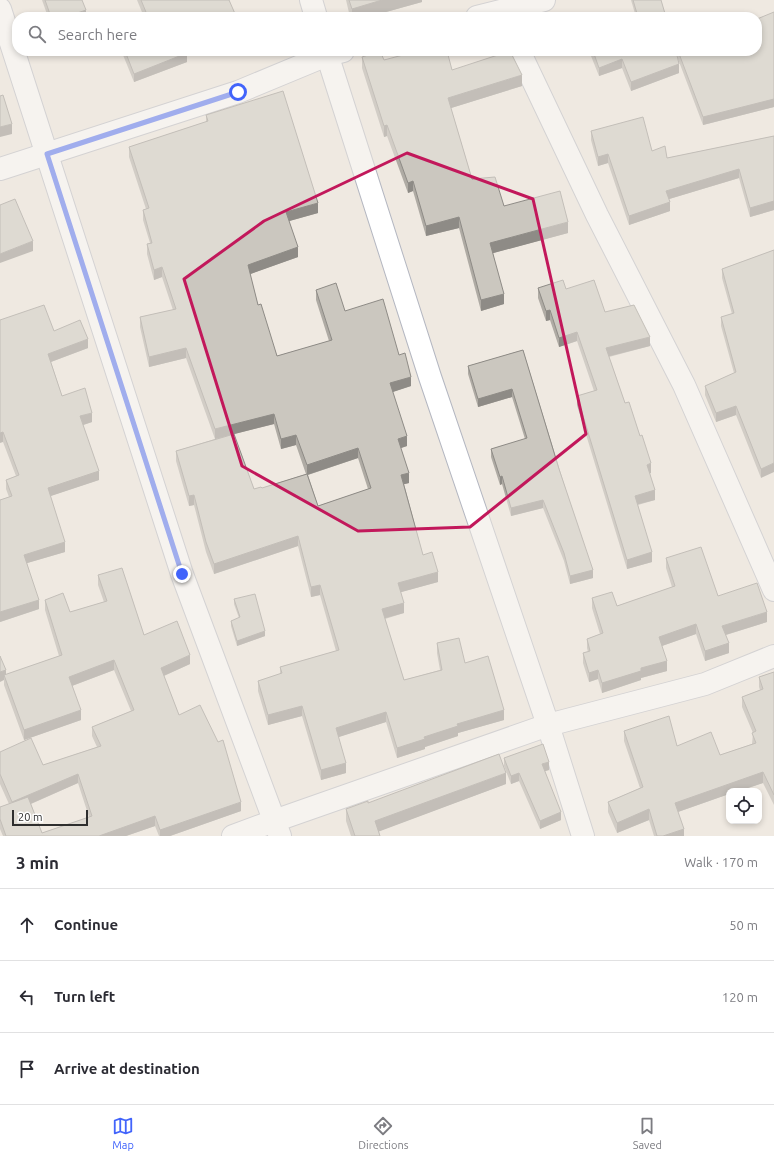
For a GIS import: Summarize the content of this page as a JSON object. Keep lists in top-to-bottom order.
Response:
{
  "scale_bar": "20 m",
  "page": {
    "search": "Search here",
    "scale": "20 m",
    "heading": ["3 min", "Walk · 170 m"],
    "list": [
      ["Continue", "50 m"],
      ["Turn left", "120 m"],
      "Arrive at destination"
    ],
    "nav": ["Map", "Directions", "Saved"]
  }
}
